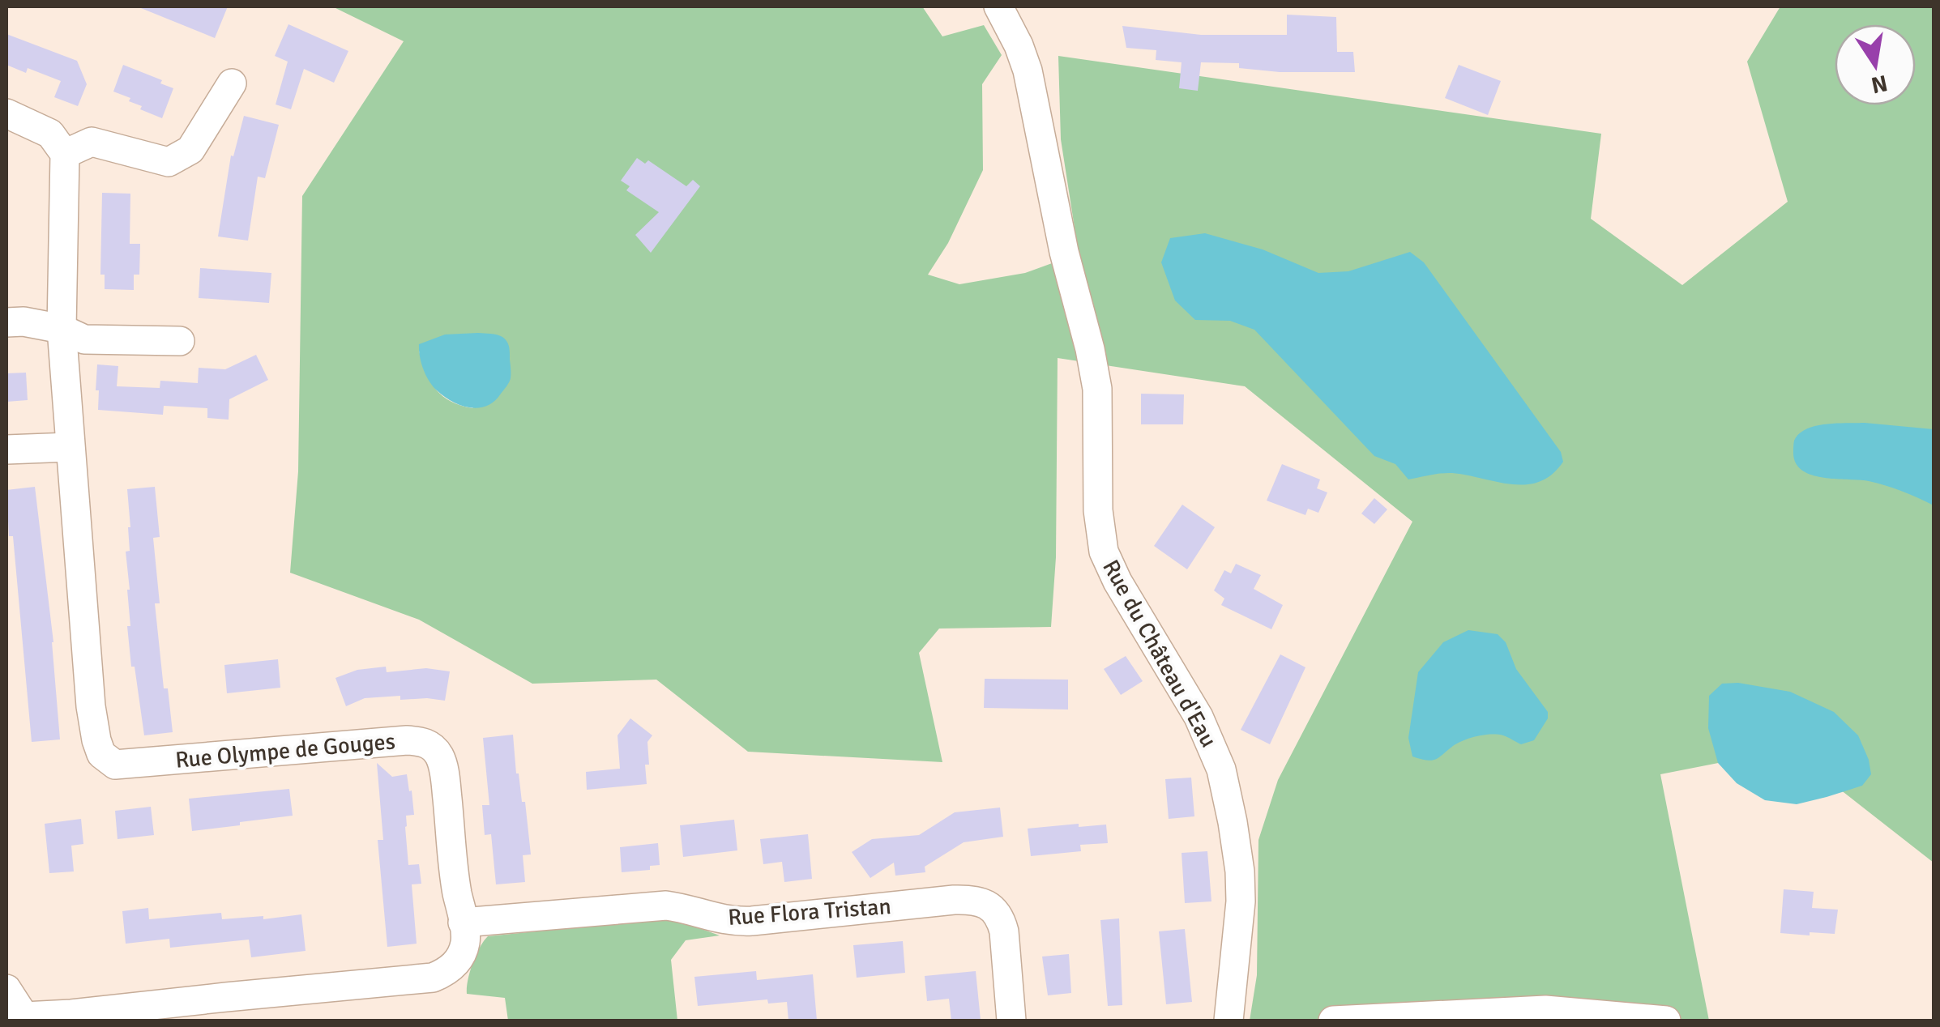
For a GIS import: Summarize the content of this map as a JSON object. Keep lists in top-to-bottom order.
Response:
{
  "streets": {
    "street": ["Rue du Château d'Eau", "Rue Olympe de Gouges", "Rue Flora Tristan"]
  },
  "crossings": [
    ["Rue Olympe de Gouges", "Rue Flora Tristan"]
  ],
  "north": "bottom"
}
